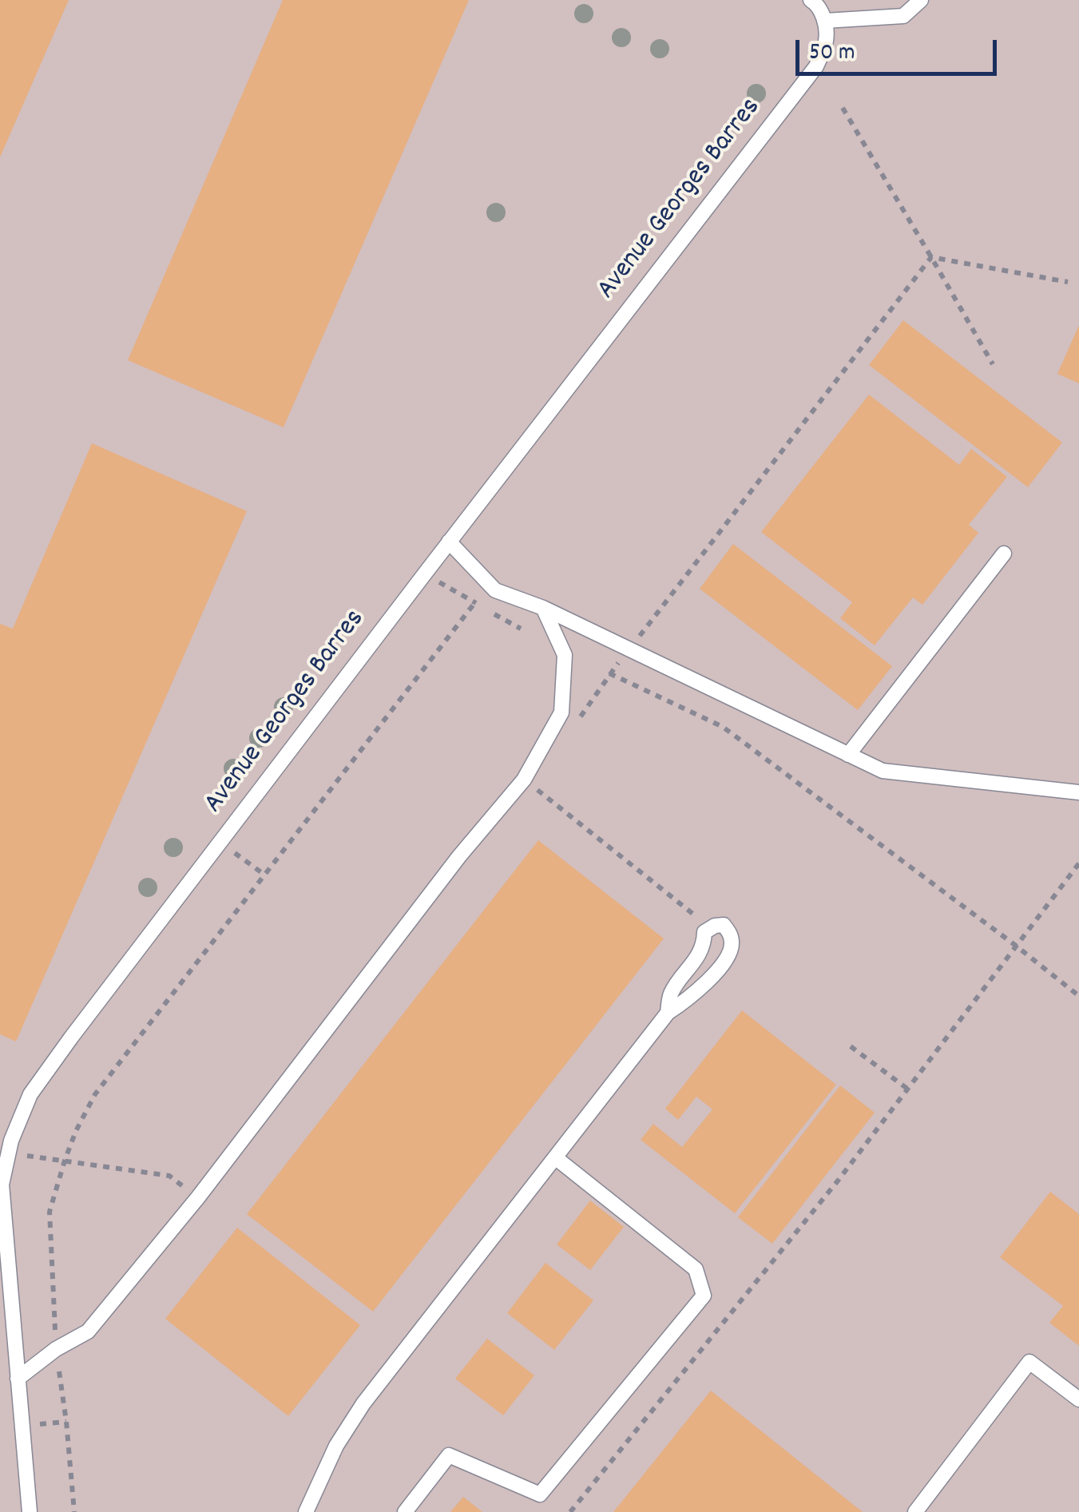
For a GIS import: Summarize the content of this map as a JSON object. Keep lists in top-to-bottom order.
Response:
{
  "streets": {
    "lane": ["Avenue Georges Barres"]
  },
  "scale_bar": "50 m"
}
